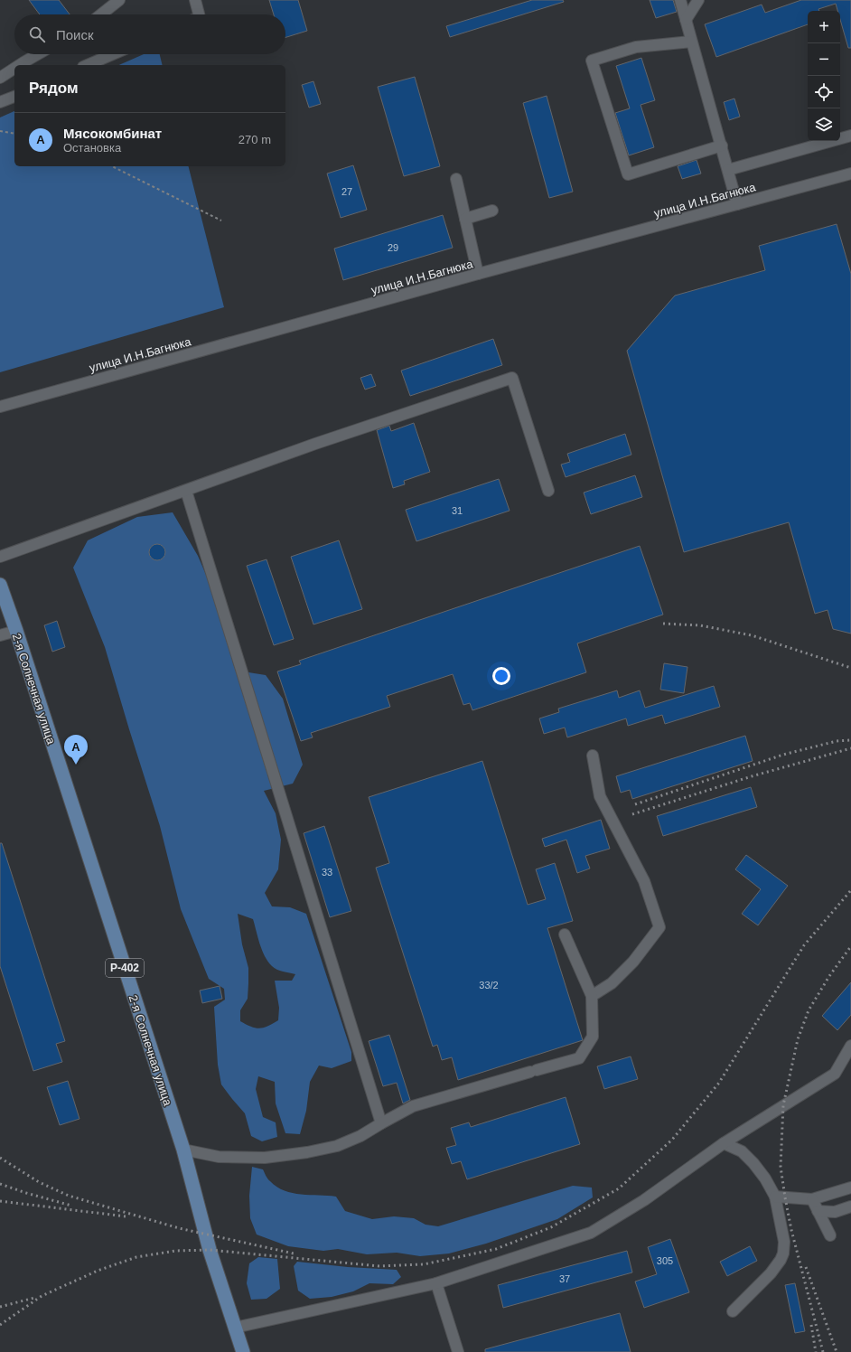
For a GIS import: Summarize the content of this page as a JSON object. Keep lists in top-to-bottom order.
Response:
{
  "streets": {
    "main road": ["2-я Солнечная улица", "Р-402"],
    "street": ["улица И.Н.Багнюка"]
  },
  "house_numbers": [
    "27",
    "29",
    "31",
    "33",
    "33/2",
    "305",
    "37"
  ],
  "page": {
    "map_buttons": ["+", "−"],
    "search": "Поиск",
    "heading": "Рядом",
    "list": [
      {
        "mark": "A",
        "name": "Мясокомбинат",
        "note": "Остановка",
        "value": "270 m"
      }
    ],
    "pins": "A"
  }
}
